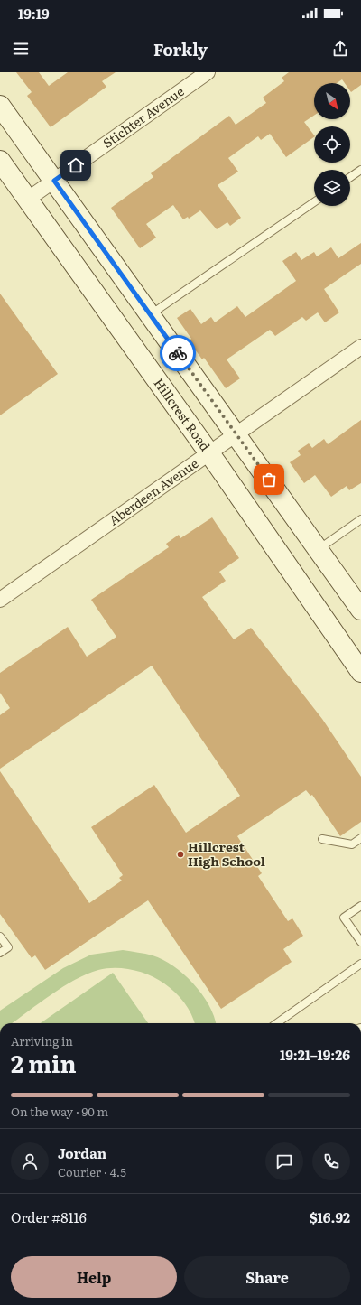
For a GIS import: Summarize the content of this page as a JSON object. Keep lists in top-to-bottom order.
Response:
{
  "streets": {
    "main road": ["Hillcrest Road"],
    "street": ["Stichter Avenue", "Aberdeen Avenue"]
  },
  "crossings": [
    ["Stichter Avenue", "Hillcrest Road"],
    ["Hillcrest Road", "Aberdeen Avenue"]
  ],
  "places": ["Hillcrest High School"],
  "north": "bottom right",
  "page": {
    "status": "19:19",
    "header": "Forkly",
    "heading": ["2 min", "Arriving in", "19:21–19:26"],
    "panel": [
      "Jordan",
      "Courier · 4.5",
      "Order #8116",
      "$16.92"
    ],
    "bar": "On the way · 90 m",
    "buttons": ["Help", "Share"]
  }
}
